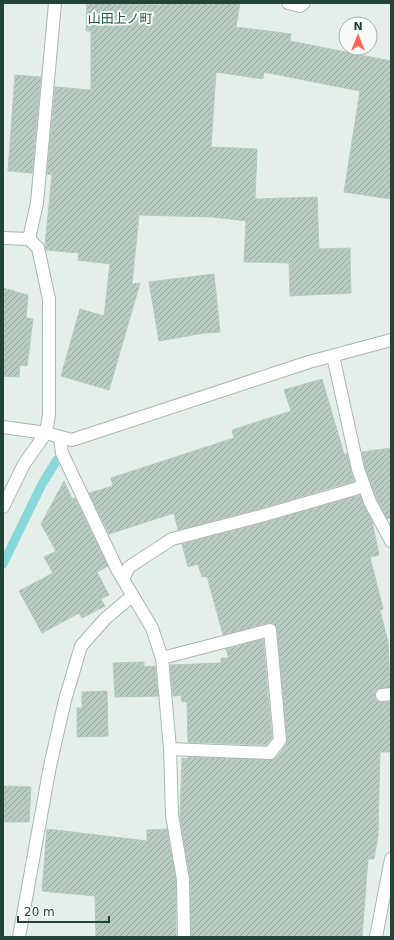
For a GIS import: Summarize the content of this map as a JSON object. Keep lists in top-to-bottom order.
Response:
{
  "districts": ["山田上ノ町"],
  "scale_bar": "20 m",
  "north": "top"
}
